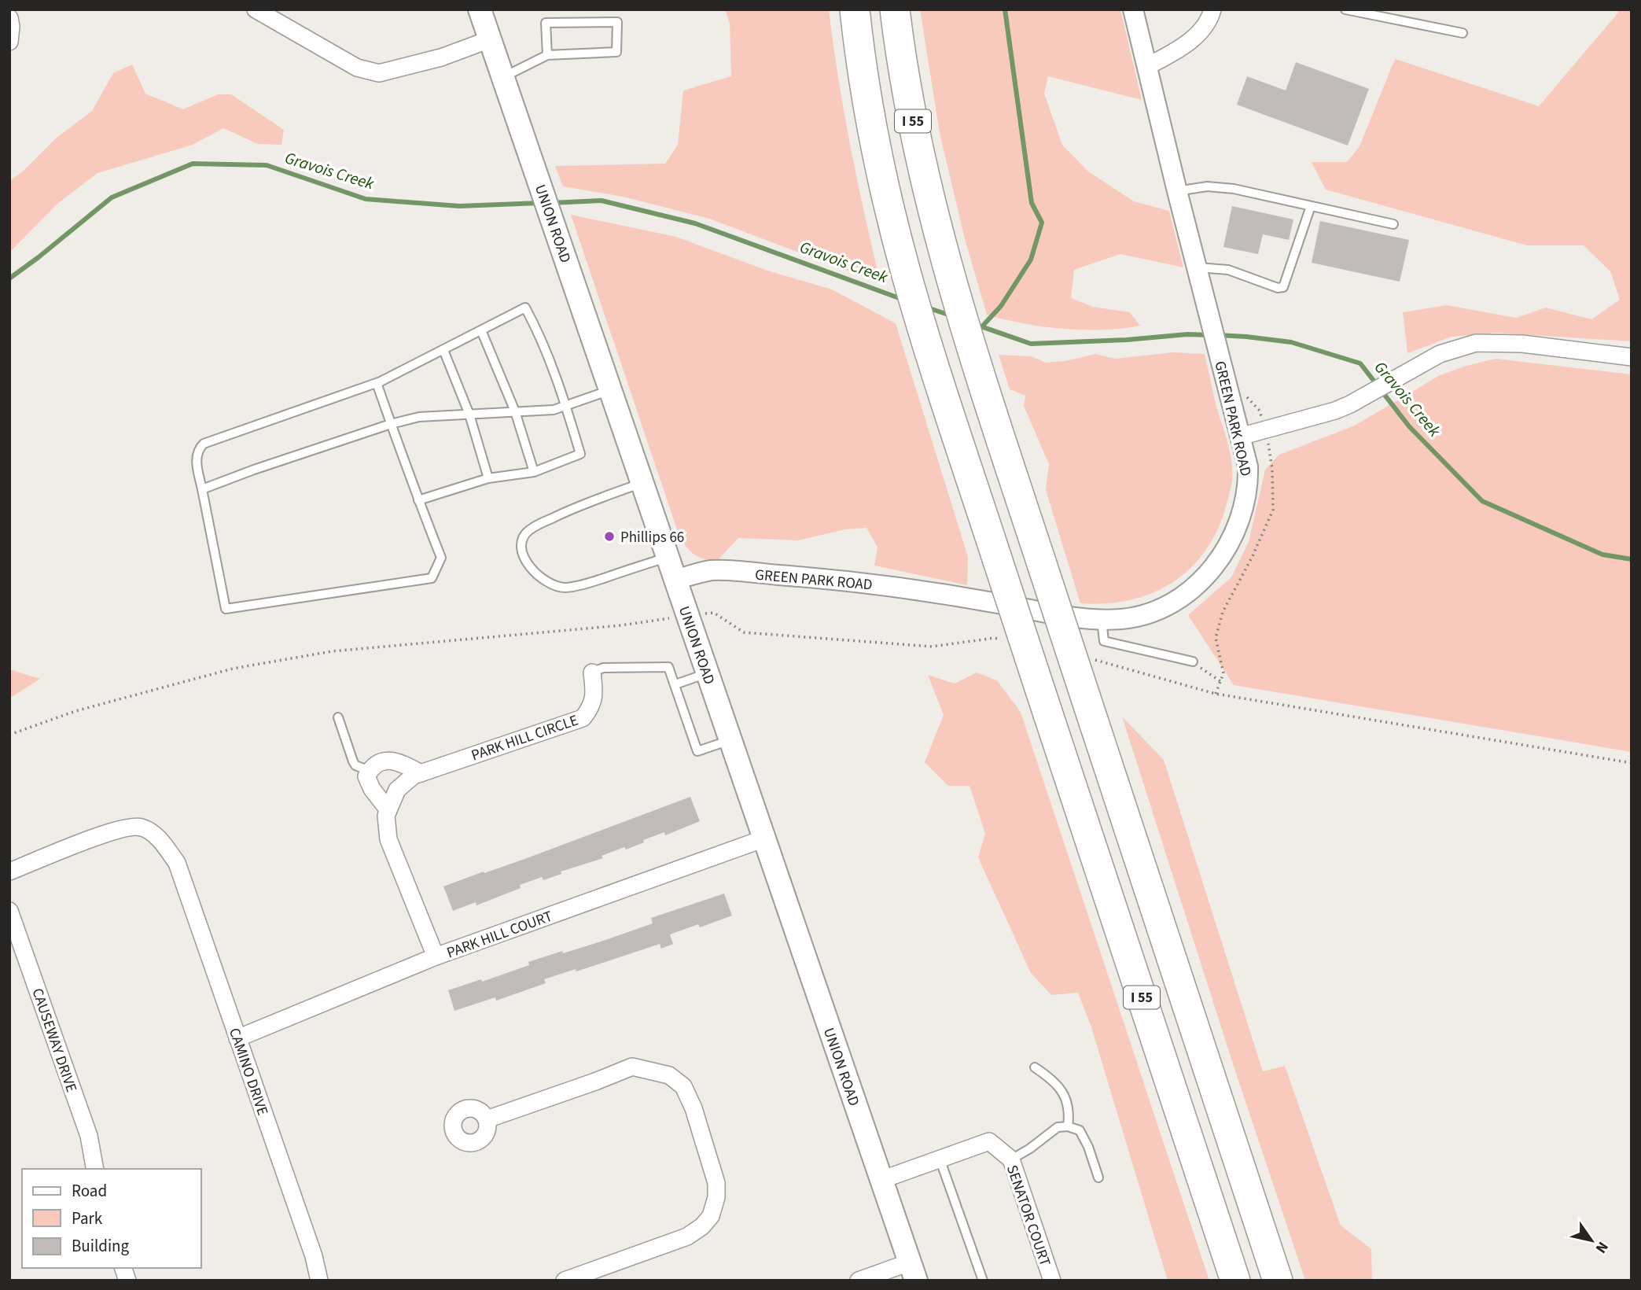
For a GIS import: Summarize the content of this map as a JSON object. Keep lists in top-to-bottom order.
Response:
{
  "streets": {
    "highway": ["I 55"],
    "main road": ["UNION ROAD"],
    "street": [
      "GREEN PARK ROAD",
      "PARK HILL CIRCLE",
      "PARK HILL COURT",
      "CAUSEWAY DRIVE",
      "CAMINO DRIVE",
      "SENATOR COURT"
    ]
  },
  "crossings": [
    ["UNION ROAD", "GREEN PARK ROAD"],
    ["UNION ROAD", "PARK HILL COURT"],
    ["UNION ROAD", "SENATOR COURT"],
    ["PARK HILL CIRCLE", "PARK HILL COURT"],
    ["PARK HILL COURT", "CAMINO DRIVE"]
  ],
  "water": ["Gravois Creek"],
  "places": ["Phillips 66"],
  "legend": ["Road", "Park", "Building"],
  "north": "bottom right"
}
